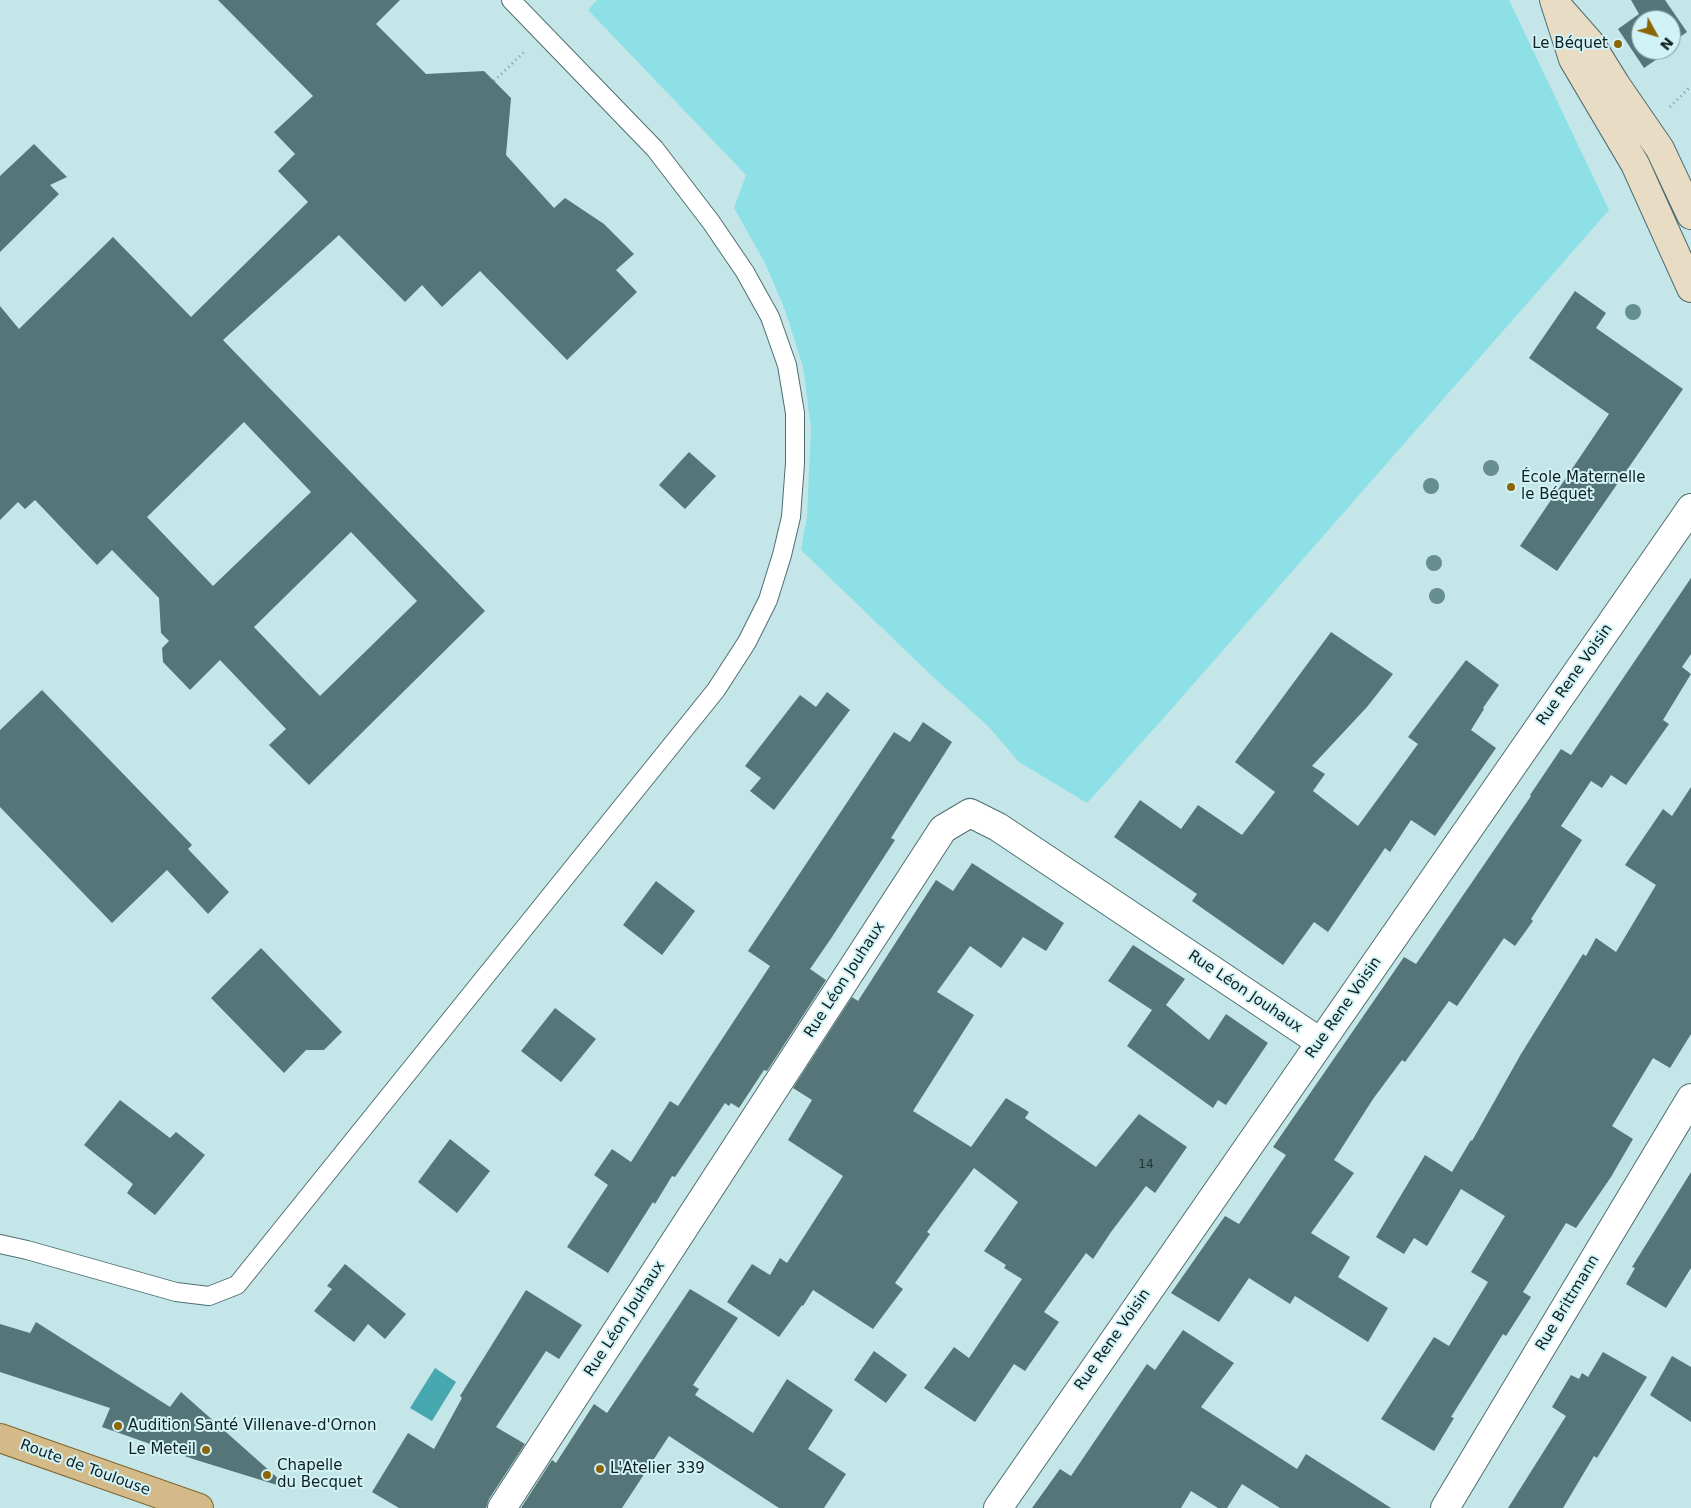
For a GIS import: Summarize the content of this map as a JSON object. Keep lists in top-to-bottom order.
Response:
{
  "streets": {
    "main road": ["Route de Toulouse"],
    "street": ["Rue Rene Voisin", "Rue Léon Jouhaux", "Rue Brittmann"]
  },
  "crossings": [
    ["Rue Rene Voisin", "Rue Léon Jouhaux"]
  ],
  "places": [
    "Le Béquet",
    "École Maternelle le Béquet",
    "Audition Santé Villenave-d'Ornon",
    "Le Meteil",
    "L'Atelier 339",
    "Chapelle du Becquet"
  ],
  "house_numbers": ["14"],
  "north": "bottom right"
}
